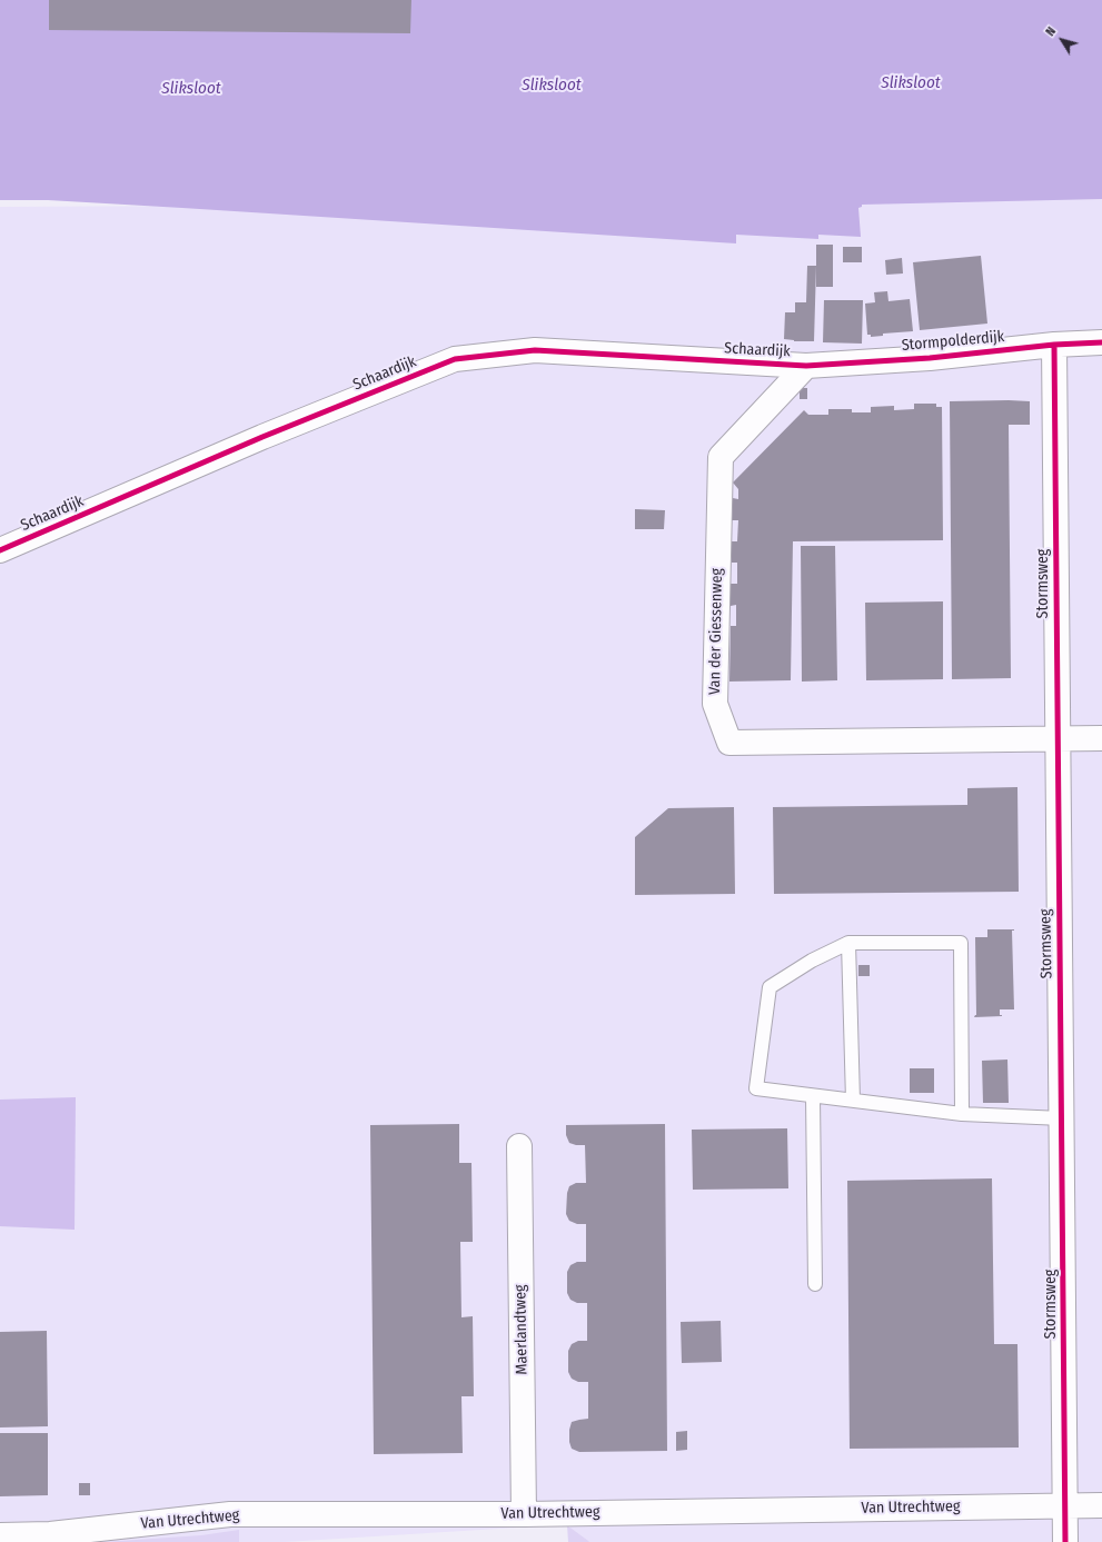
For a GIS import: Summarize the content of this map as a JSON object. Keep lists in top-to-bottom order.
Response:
{
  "streets": {
    "street": [
      "Stormpolderdijk",
      "Schaardijk",
      "Stormsweg",
      "Van der Giessenweg",
      "Maerlandtweg",
      "Van Utrechtweg"
    ]
  },
  "crossings": [
    ["Stormpolderdijk", "Schaardijk"],
    ["Stormpolderdijk", "Stormsweg"],
    ["Stormpolderdijk", "Van der Giessenweg"],
    ["Schaardijk", "Van der Giessenweg"],
    ["Stormsweg", "Van der Giessenweg"],
    ["Stormsweg", "Van Utrechtweg"],
    ["Maerlandtweg", "Van Utrechtweg"]
  ],
  "water": ["Sliksloot"],
  "north": "top left"
}
